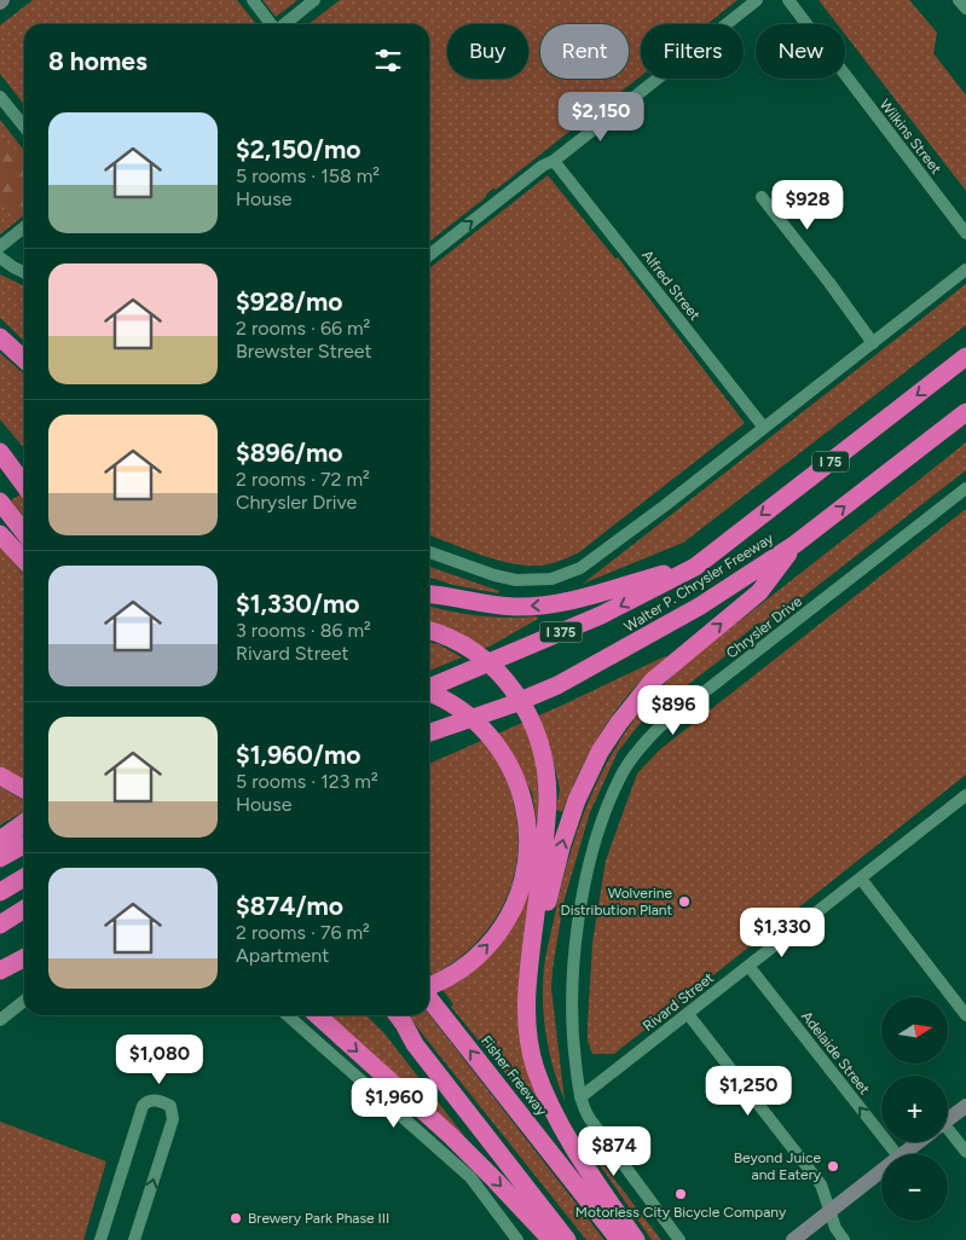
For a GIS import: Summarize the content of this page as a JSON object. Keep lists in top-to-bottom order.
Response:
{
  "streets": {
    "highway": [
      "I 75",
      "Walter P. Chrysler Freeway",
      "I 375",
      "Fisher Freeway"
    ],
    "street": [
      "Wilkins Street",
      "Alfred Street",
      "Chrysler Drive",
      "Rivard Street",
      "Adelaide Street"
    ]
  },
  "crossings": [
    ["I 75", "Walter P. Chrysler Freeway"],
    ["Chrysler Drive", "Rivard Street"],
    ["Rivard Street", "Adelaide Street"]
  ],
  "places": [
    "Wolverine Distribution Plant",
    "Beyond Juice and Eatery",
    "Motorless City Bicycle Company",
    "Brewery Park Phase III"
  ],
  "north": "right",
  "page": {
    "chip": [
      "Buy",
      "Rent",
      "Filters",
      "New"
    ],
    "heading": "8 homes",
    "price": [
      "$2,150",
      "$928",
      "$896",
      "$1,330",
      "$1,080",
      "$1,250",
      "$1,960",
      "$874"
    ],
    "list": [
      {
        "name": "$2,150/mo",
        "note": "5 rooms · 158 m² · House"
      },
      {
        "name": "$928/mo",
        "note": "2 rooms · 66 m² · Brewster Street"
      },
      {
        "name": "$896/mo",
        "note": "2 rooms · 72 m² · Chrysler Drive"
      },
      {
        "name": "$1,330/mo",
        "note": "3 rooms · 86 m² · Rivard Street"
      },
      {
        "name": "$1,960/mo",
        "note": "5 rooms · 123 m² · House"
      },
      {
        "name": "$874/mo",
        "note": "2 rooms · 76 m² · Apartment"
      }
    ],
    "map_buttons": ["+", "−"]
  }
}
